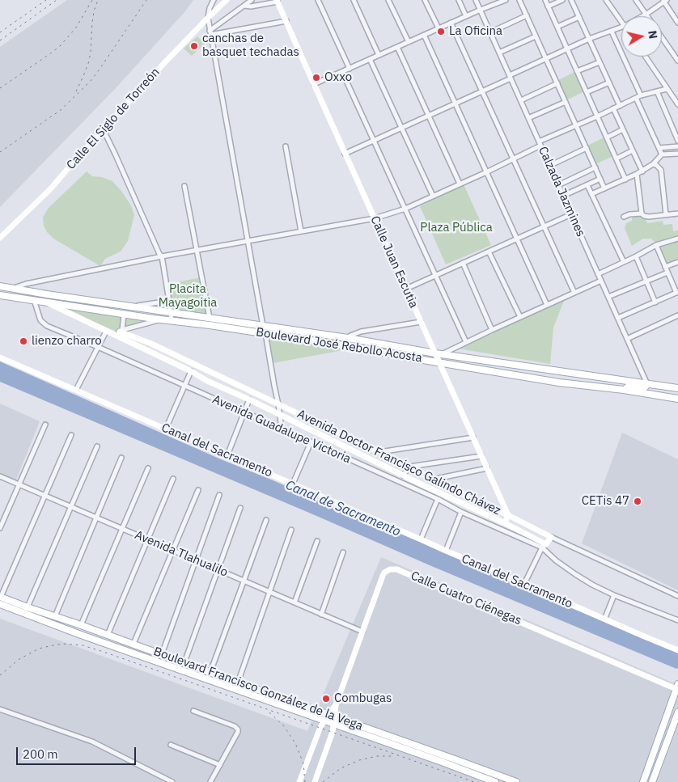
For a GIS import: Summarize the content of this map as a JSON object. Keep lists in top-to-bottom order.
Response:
{
  "streets": {
    "main road": ["Boulevard José Rebollo Acosta", "Boulevard Francisco González de la Vega"],
    "street": [
      "Calle El Siglo de Torreón",
      "Calzada Jazmines",
      "Calle Juan Escutia",
      "Avenida Guadalupe Victoria",
      "Canal del Sacramento",
      "Avenida Doctor Francisco Galindo Chávez",
      "Avenida Tlahualilo",
      "Calle Cuatro Ciénegas"
    ]
  },
  "crossings": [
    ["Calzada Jazmines", "Boulevard José Rebollo Acosta"],
    ["Calle Juan Escutia", "Boulevard José Rebollo Acosta"],
    ["Calle Juan Escutia", "Avenida Doctor Francisco Galindo Chávez"],
    ["Boulevard José Rebollo Acosta", "Avenida Guadalupe Victoria"],
    ["Boulevard José Rebollo Acosta", "Avenida Doctor Francisco Galindo Chávez"],
    ["Avenida Guadalupe Victoria", "Avenida Doctor Francisco Galindo Chávez"],
    ["Avenida Tlahualilo", "Calle Cuatro Ciénegas"],
    ["Calle Cuatro Ciénegas", "Boulevard Francisco González de la Vega"]
  ],
  "water": ["Canal de Sacramento"],
  "parks": ["Plaza Pública", "Placita Mayagoitia"],
  "places": [
    "La Oficina",
    "canchas de basquet techadas",
    "Oxxo",
    "lienzo charro",
    "CETis 47",
    "Combugas"
  ],
  "scale_bar": "200 m",
  "north": "right"
}
